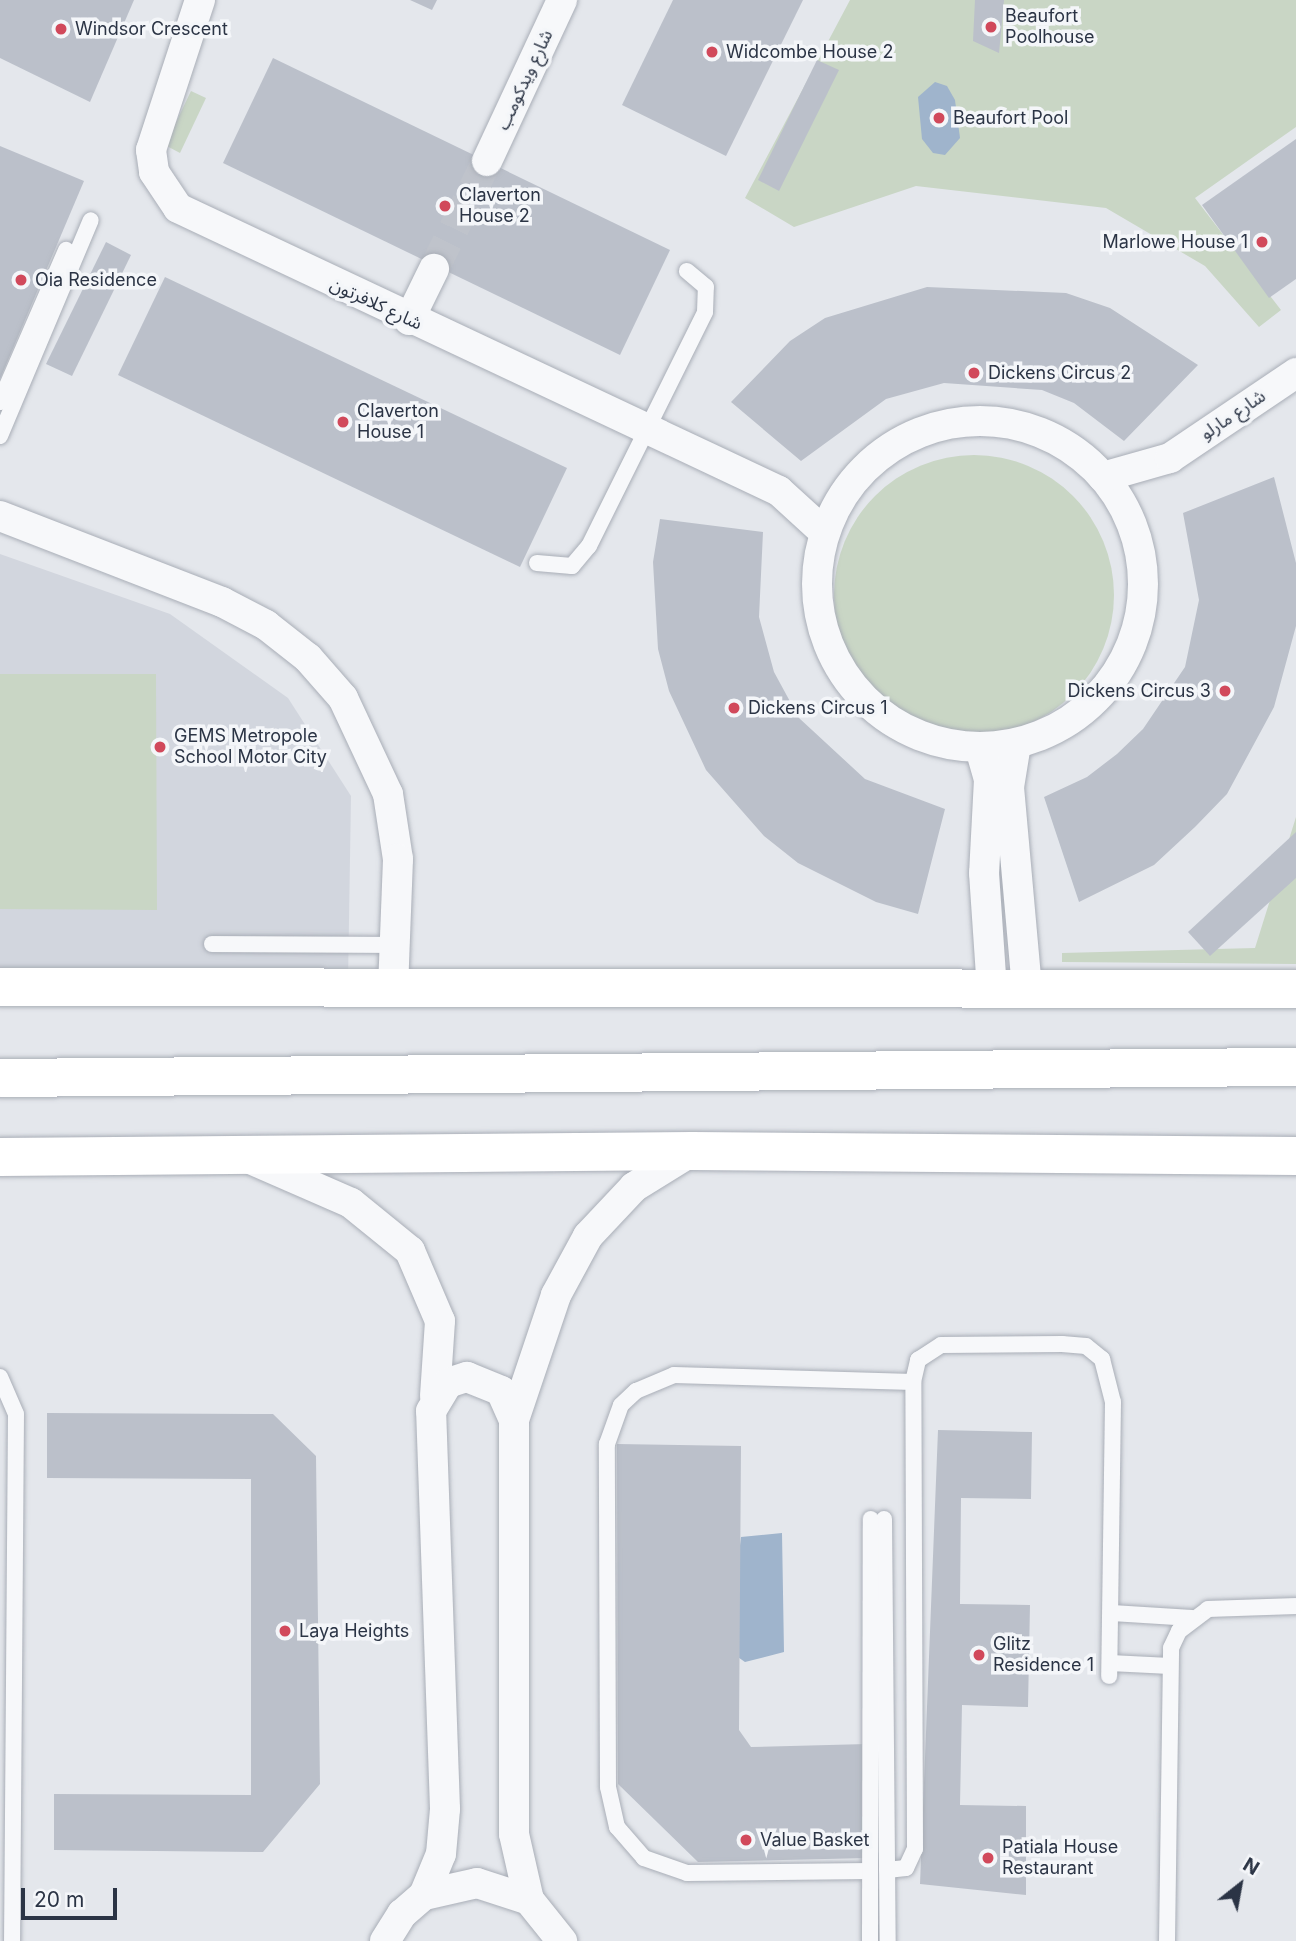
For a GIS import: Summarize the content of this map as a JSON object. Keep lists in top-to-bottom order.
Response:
{
  "streets": {
    "street": ["شارع ويدكومب", "شارع كلافرتون", "شارع مارلو"]
  },
  "places": [
    "Beaufort Poolhouse",
    "Windsor Crescent",
    "Widcombe House 2",
    "Beaufort Pool",
    "Claverton House 2",
    "Marlowe House 1",
    "Oia Residence",
    "Dickens Circus 2",
    "Claverton House 1",
    "Dickens Circus 3",
    "Dickens Circus 1",
    "GEMS Metropole School Motor City",
    "Laya Heights",
    "Glitz Residence 1",
    "Value Basket",
    "Patiala House Restaurant"
  ],
  "scale_bar": "20 m",
  "north": "top right"
}
